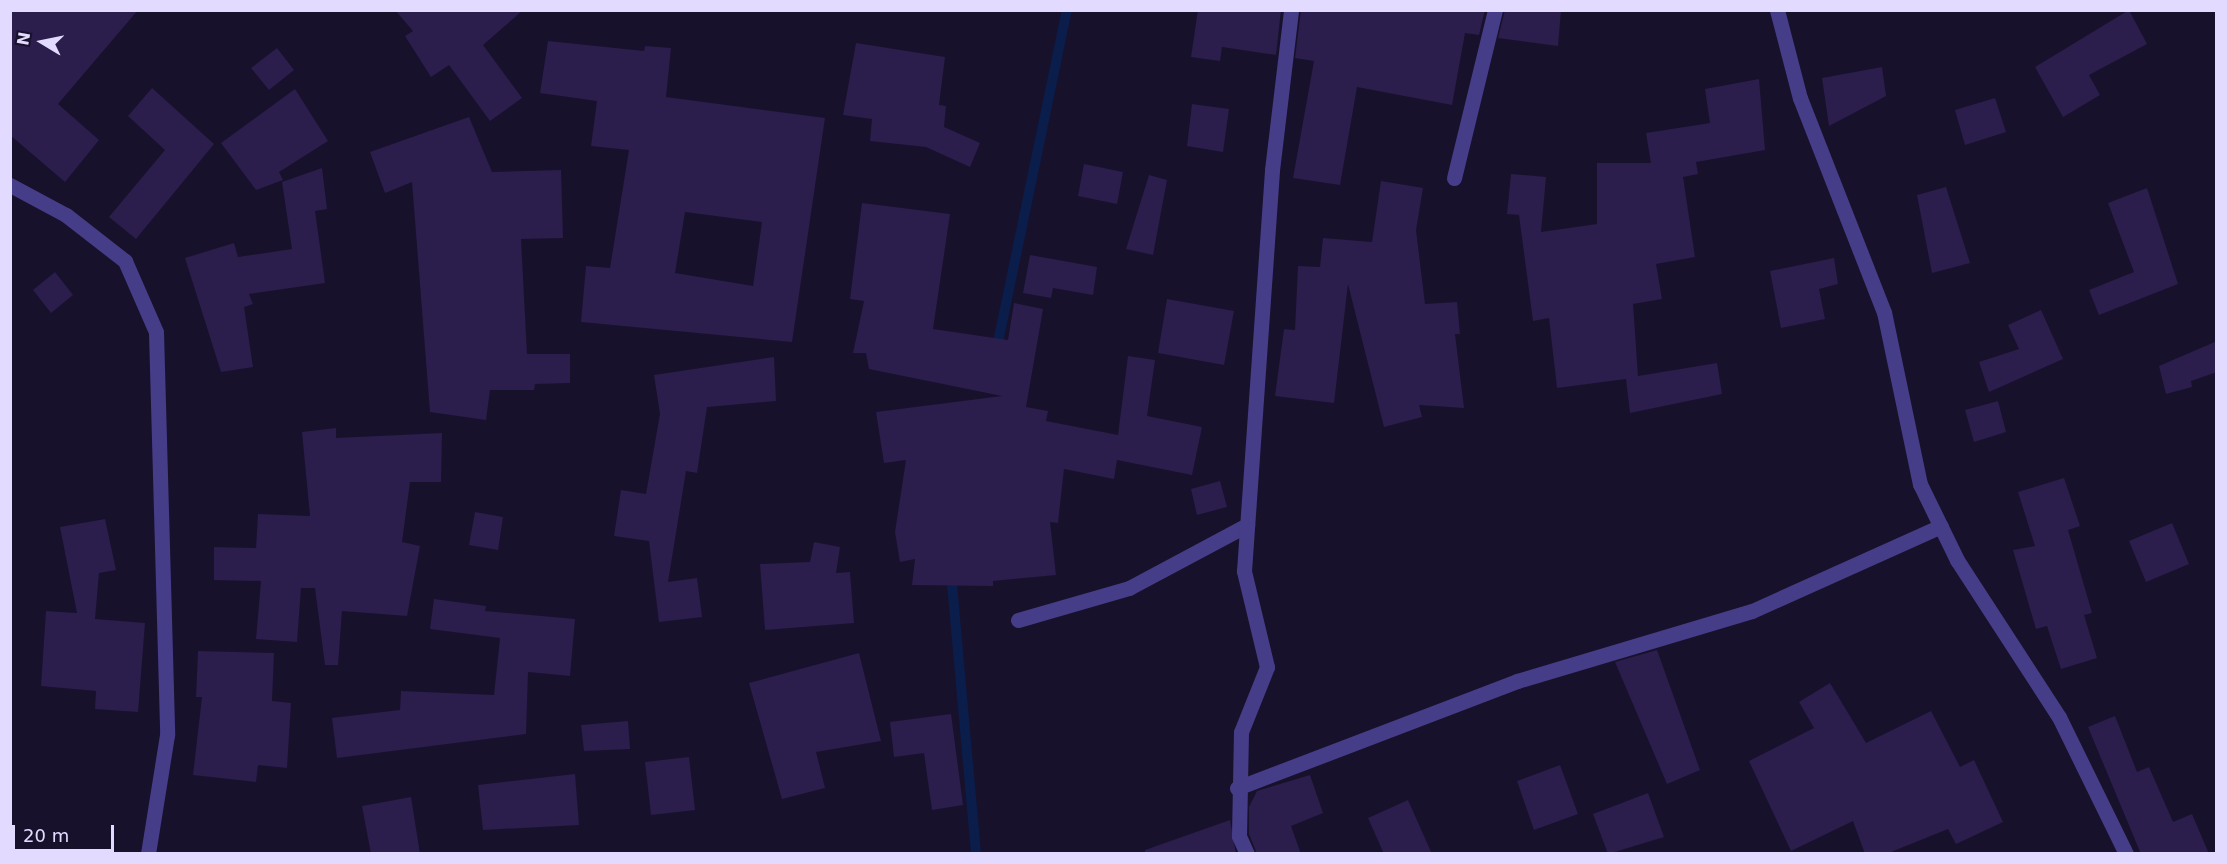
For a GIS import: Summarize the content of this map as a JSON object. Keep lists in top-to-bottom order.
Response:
{
  "scale_bar": "20 m",
  "north": "left"
}
